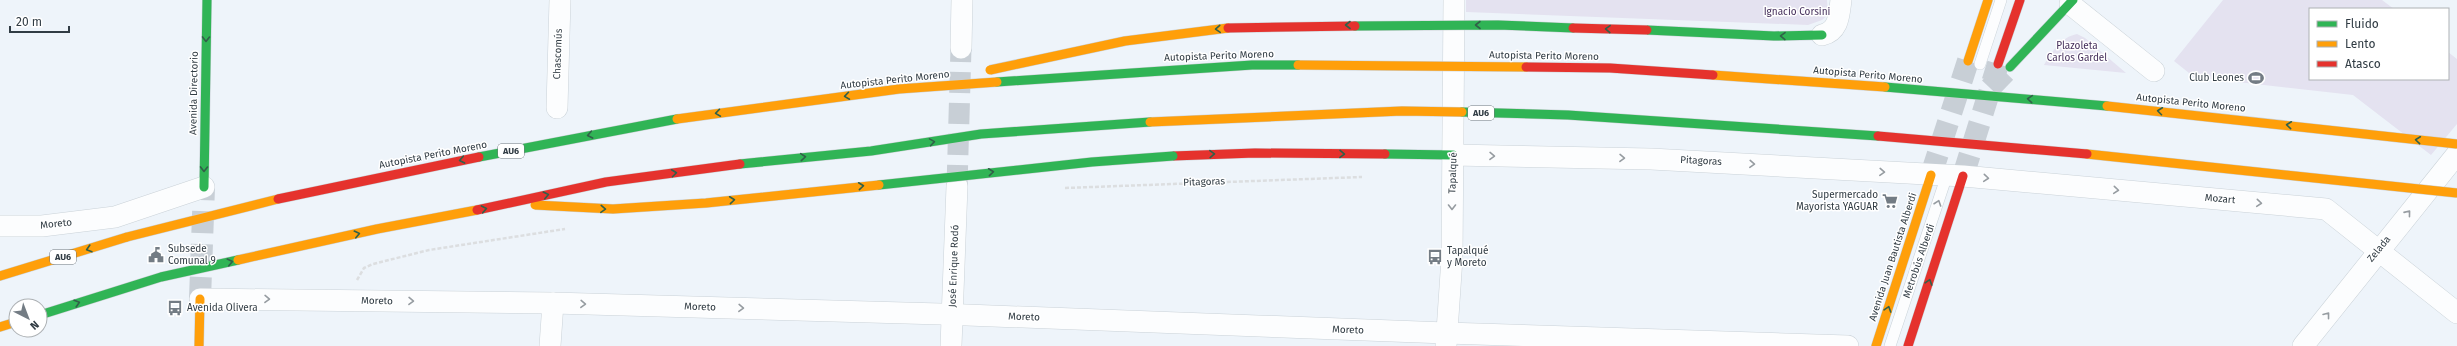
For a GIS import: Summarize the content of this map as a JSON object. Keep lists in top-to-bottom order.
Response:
{
  "streets": {
    "main road": [
      "Autopista Perito Moreno",
      "Avenida Directorio",
      "AU6",
      "Avenida Juan Bautista Alberdi"
    ],
    "street": [
      "Chascomús",
      "Pitagoras",
      "Tapalqué",
      "Mozart",
      "Moreto",
      "Zelada",
      "José Enrique Rodó"
    ],
    "lane": ["Metrobús Alberdi"]
  },
  "crossings": [
    ["Avenida Directorio", "Moreto"],
    ["Pitagoras", "Tapalqué"],
    ["Pitagoras", "Mozart"],
    ["Pitagoras", "Avenida Juan Bautista Alberdi"],
    ["Pitagoras", "Metrobús Alberdi"],
    ["Tapalqué", "Moreto"],
    ["Mozart", "Zelada"],
    ["Mozart", "Avenida Juan Bautista Alberdi"],
    ["Mozart", "Metrobús Alberdi"],
    ["Moreto", "José Enrique Rodó"],
    ["Avenida Juan Bautista Alberdi", "Metrobús Alberdi"]
  ],
  "one_way": [
    "Avenida Directorio",
    "Pitagoras",
    "Tapalqué",
    "Mozart",
    "Moreto",
    "Zelada",
    "Metrobús Alberdi"
  ],
  "parks": ["Ignacio Corsini", "Plazoleta Carlos Gardel"],
  "places": {
    "sports": ["Club Leones"],
    "supermarket": ["Supermercado Mayorista YAGUAR"],
    "public building": ["Subsede Comunal 9"],
    "bus stop": ["Tapalqué y Moreto", "Avenida Olivera"]
  },
  "legend": ["Fluido", "Lento", "Atasco"],
  "scale_bar": "20 m",
  "north": "bottom right"
}
